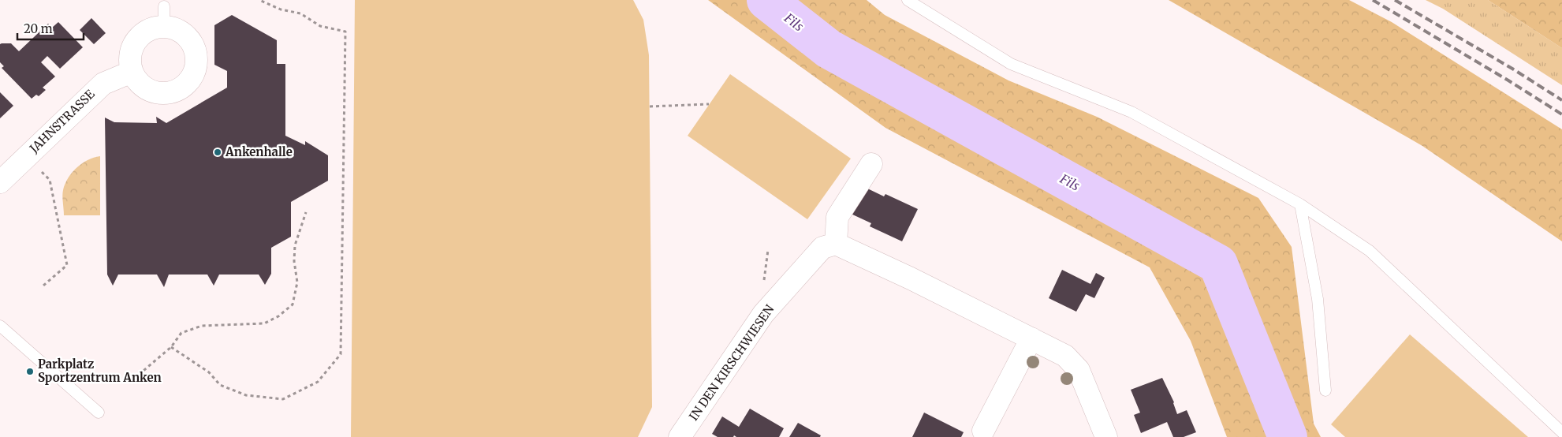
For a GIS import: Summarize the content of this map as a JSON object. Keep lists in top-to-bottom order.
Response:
{
  "streets": {
    "street": ["JAHNSTRASSE", "IN DEN KIRSCHWIESEN"]
  },
  "water": ["Fils"],
  "places": ["Ankenhalle", "Parkplatz Sportzentrum Anken"],
  "scale_bar": "20 m"
}
